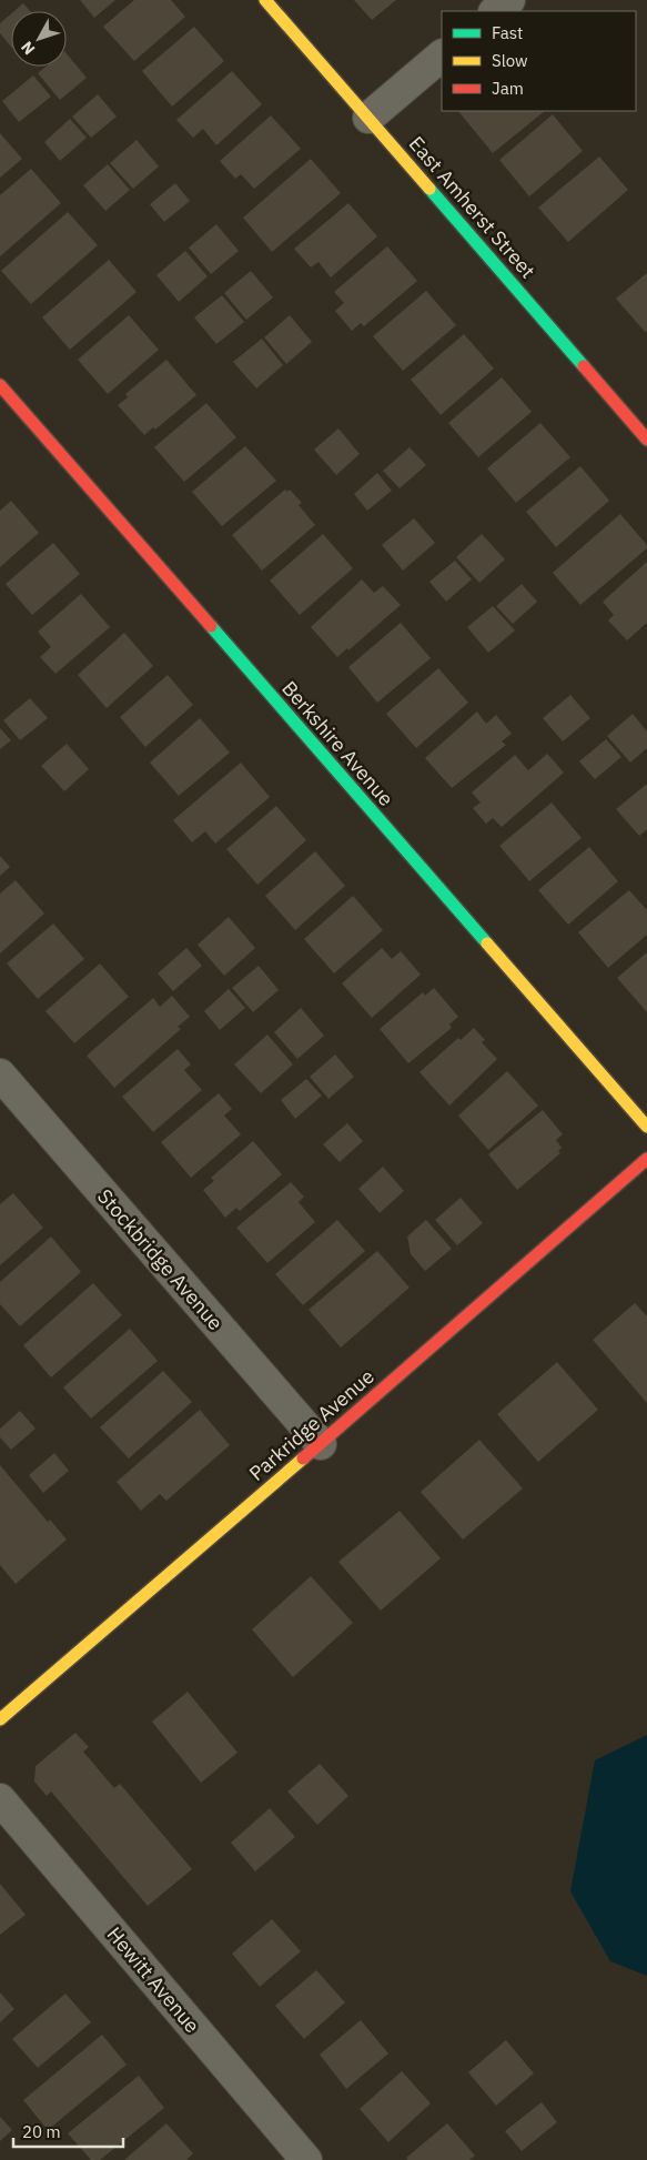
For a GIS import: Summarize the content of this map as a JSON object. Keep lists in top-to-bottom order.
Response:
{
  "streets": {
    "street": [
      "East Amherst Street",
      "Berkshire Avenue",
      "Stockbridge Avenue",
      "Parkridge Avenue",
      "Hewitt Avenue"
    ]
  },
  "crossings": [
    ["Stockbridge Avenue", "Parkridge Avenue"]
  ],
  "legend": ["Fast", "Slow", "Jam"],
  "scale_bar": "20 m",
  "north": "bottom left"
}
